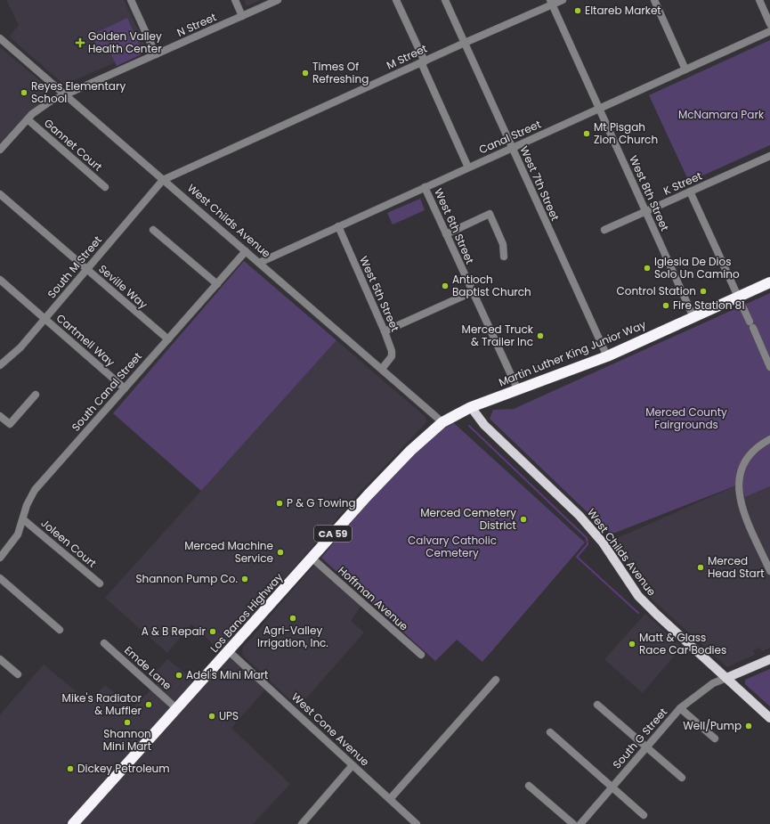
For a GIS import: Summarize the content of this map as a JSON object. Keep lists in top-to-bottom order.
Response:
{
  "streets": {
    "highway": ["Martin Luther King Junior Way", "CA 59", "Los Banos Highway"],
    "main road": ["West Childs Avenue"],
    "street": [
      "N Street",
      "M Street",
      "Canal Street",
      "Gannet Court",
      "West 7th Street",
      "K Street",
      "West 8th Street",
      "West 6th Street",
      "South M Street",
      "Seville Way",
      "West 5th Street",
      "Cartmell Way",
      "South Canal Street",
      "Joleen Court",
      "Hoffman Avenue",
      "Emde Lane",
      "West Cone Avenue",
      "South G Street"
    ]
  },
  "crossings": [
    ["N Street", "Gannet Court"],
    ["N Street", "West Childs Avenue"],
    ["M Street", "West 7th Street"],
    ["M Street", "West 8th Street"],
    ["M Street", "West Childs Avenue"],
    ["M Street", "South M Street"],
    ["Canal Street", "West 7th Street"],
    ["Canal Street", "West 8th Street"],
    ["Canal Street", "West Childs Avenue"],
    ["Canal Street", "West 6th Street"],
    ["Canal Street", "West 5th Street"],
    ["West 7th Street", "Martin Luther King Junior Way"],
    ["K Street", "West 8th Street"],
    ["West 8th Street", "Martin Luther King Junior Way"],
    ["West Childs Avenue", "South M Street"],
    ["West Childs Avenue", "West 5th Street"],
    ["West Childs Avenue", "Martin Luther King Junior Way"],
    ["West Childs Avenue", "South Canal Street"],
    ["West Childs Avenue", "Los Banos Highway"],
    ["West Childs Avenue", "South G Street"],
    ["West 6th Street", "Martin Luther King Junior Way"],
    ["South M Street", "Seville Way"],
    ["South M Street", "Cartmell Way"],
    ["Seville Way", "South Canal Street"],
    ["Cartmell Way", "South Canal Street"],
    ["Martin Luther King Junior Way", "Los Banos Highway"],
    ["South Canal Street", "Joleen Court"],
    ["Hoffman Avenue", "Los Banos Highway"],
    ["Los Banos Highway", "Emde Lane"],
    ["Los Banos Highway", "West Cone Avenue"]
  ],
  "parks": ["McNamara Park", "Merced County Fairgrounds", "Calvary Catholic Cemetery"],
  "places": {
    "other": [
      "Eltareb Market",
      "Times Of Refreshing",
      "Reyes Elementary School",
      "Mt Pisgah Zion Church",
      "Iglesia De Dios Solo Un Camino",
      "Antioch Baptist Church",
      "Control Station",
      "Fire Station 81",
      "Merced Truck & Trailer Inc",
      "P & G Towing",
      "Merced Cemetery District",
      "Merced Machine Service",
      "Merced Head Start",
      "Shannon Pump Co.",
      "Agri-Valley Irrigation, Inc.",
      "A & B Repair",
      "Matt & Glass Race Car Bodies",
      "Adel's Mini Mart",
      "Mike's Radiator & Muffler",
      "UPS",
      "Shannon Mini Mart",
      "Well/Pump",
      "Dickey Petroleum"
    ],
    "health": ["Golden Valley Health Center"]
  }
}
